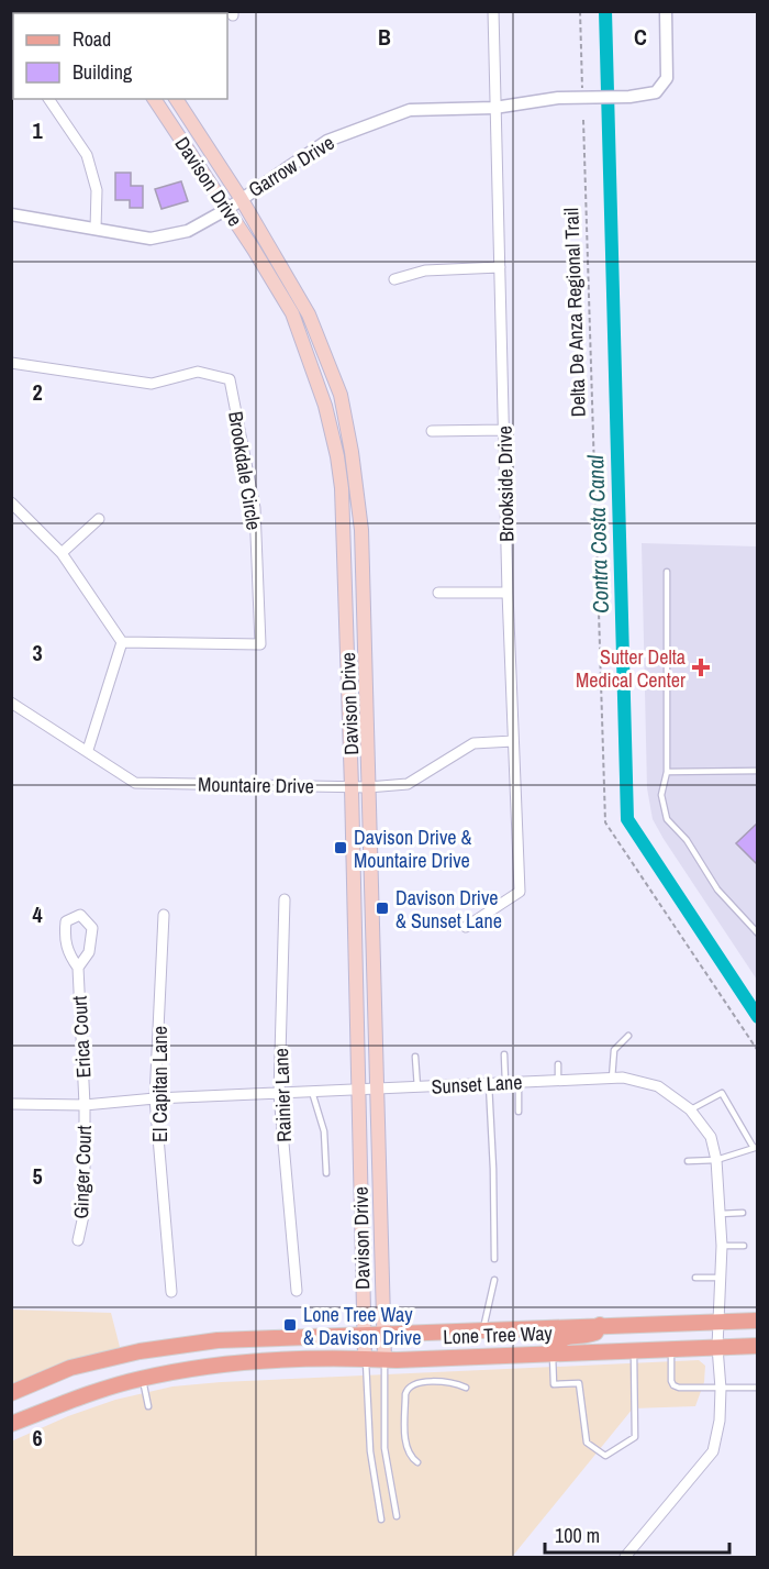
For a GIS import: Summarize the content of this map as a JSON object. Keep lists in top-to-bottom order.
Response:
{
  "streets": {
    "main road": ["Davison Drive", "Lone Tree Way"],
    "street": [
      "Garrow Drive",
      "Brookdale Circle",
      "Brookside Drive",
      "Mountaire Drive",
      "Erica Court",
      "El Capitan Lane",
      "Sunset Lane",
      "Rainier Lane",
      "Ginger Court"
    ],
    "path": ["Delta De Anza Regional Trail"]
  },
  "crossings": [
    ["Garrow Drive", "Davison Drive"],
    ["Garrow Drive", "Brookside Drive"],
    ["Davison Drive", "Mountaire Drive"],
    ["Davison Drive", "Sunset Lane"],
    ["Davison Drive", "Lone Tree Way"],
    ["Brookside Drive", "Mountaire Drive"],
    ["Erica Court", "Sunset Lane"],
    ["Erica Court", "Ginger Court"],
    ["El Capitan Lane", "Sunset Lane"],
    ["Sunset Lane", "Rainier Lane"],
    ["Sunset Lane", "Ginger Court"],
    ["Sunset Lane", "Lone Tree Way"]
  ],
  "water": ["Contra Costa Canal"],
  "places": {
    "health": ["Sutter Delta Medical Center"],
    "transit": ["Davison Drive & Mountaire Drive", "Davison Drive & Sunset Lane", "Lone Tree Way & Davison Drive"]
  },
  "legend": ["Road", "Building"],
  "scale_bar": "100 m",
  "grid": {
    "columns": ["B", "C"],
    "rows": [
      "1",
      "2",
      "3",
      "4",
      "5",
      "6"
    ]
  }
}
